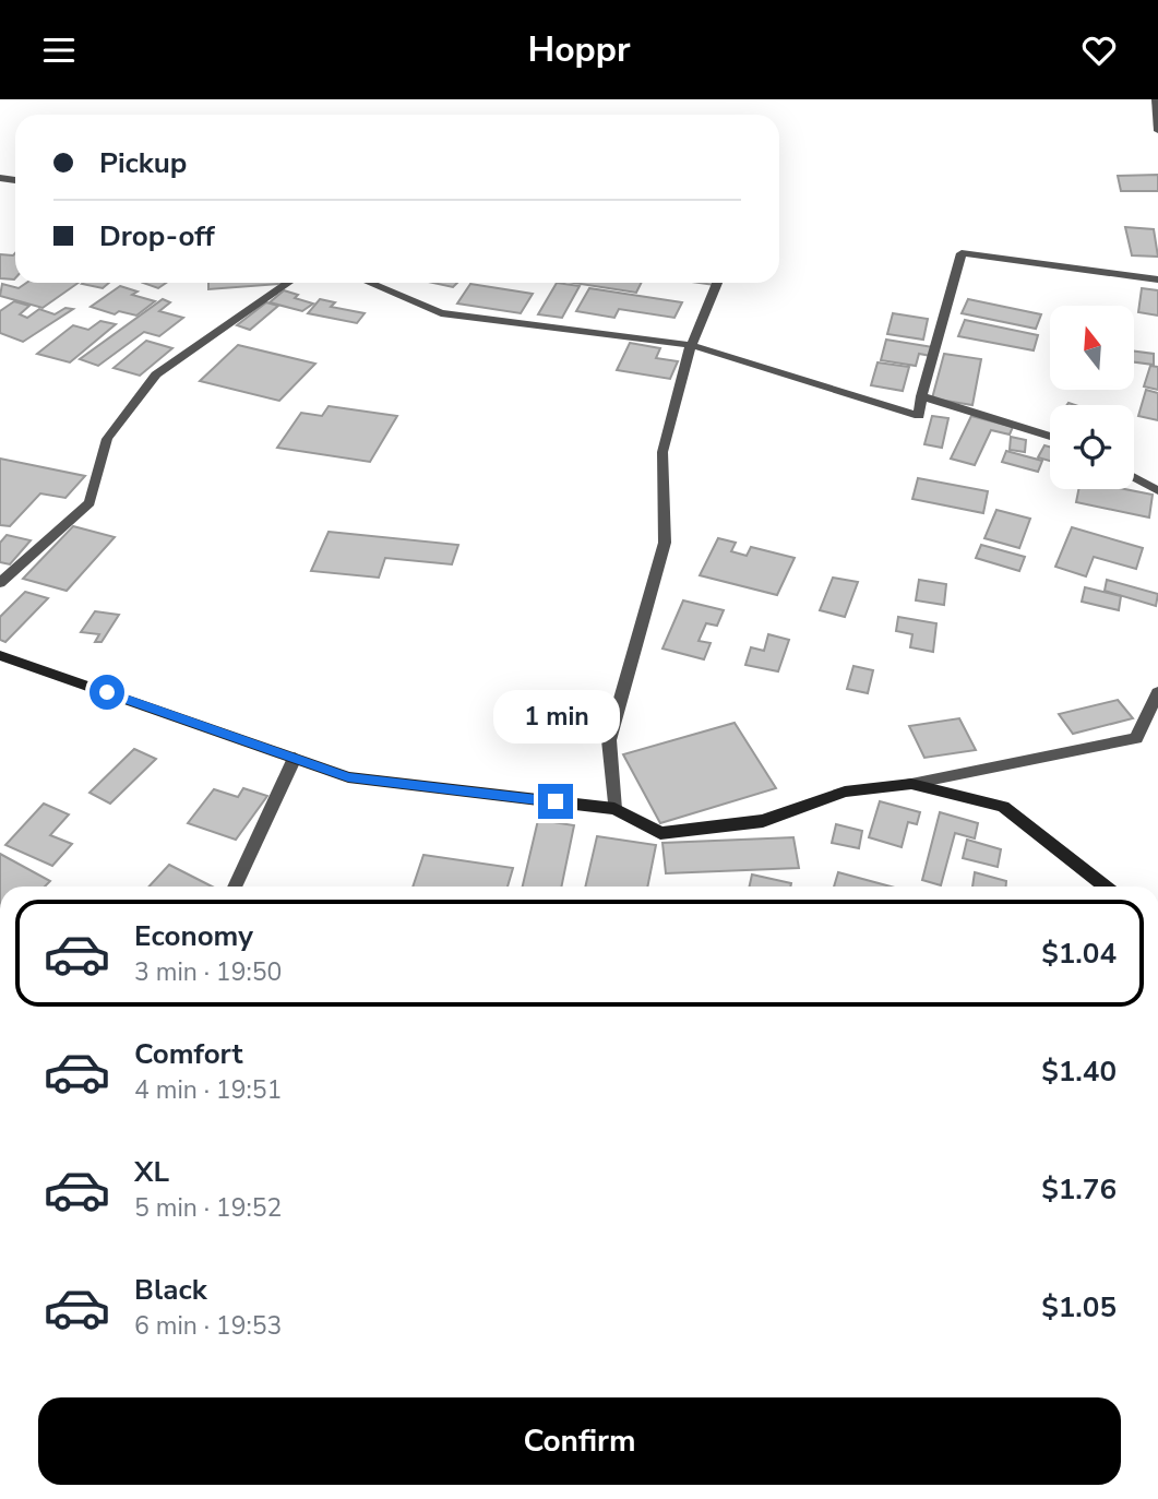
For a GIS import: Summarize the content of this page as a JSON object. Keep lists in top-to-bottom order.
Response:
{
  "north": "top",
  "page": {
    "header": "Hoppr",
    "banner": ["Pickup", "Drop-off"],
    "bubble": "1 min",
    "list": [
      {
        "name": "Economy",
        "note": "3 min · 19:50",
        "value": "$1.04"
      },
      {
        "name": "Comfort",
        "note": "4 min · 19:51",
        "value": "$1.40"
      },
      {
        "name": "XL",
        "note": "5 min · 19:52",
        "value": "$1.76"
      },
      {
        "name": "Black",
        "note": "6 min · 19:53",
        "value": "$1.05"
      }
    ],
    "buttons": "Confirm"
  }
}
